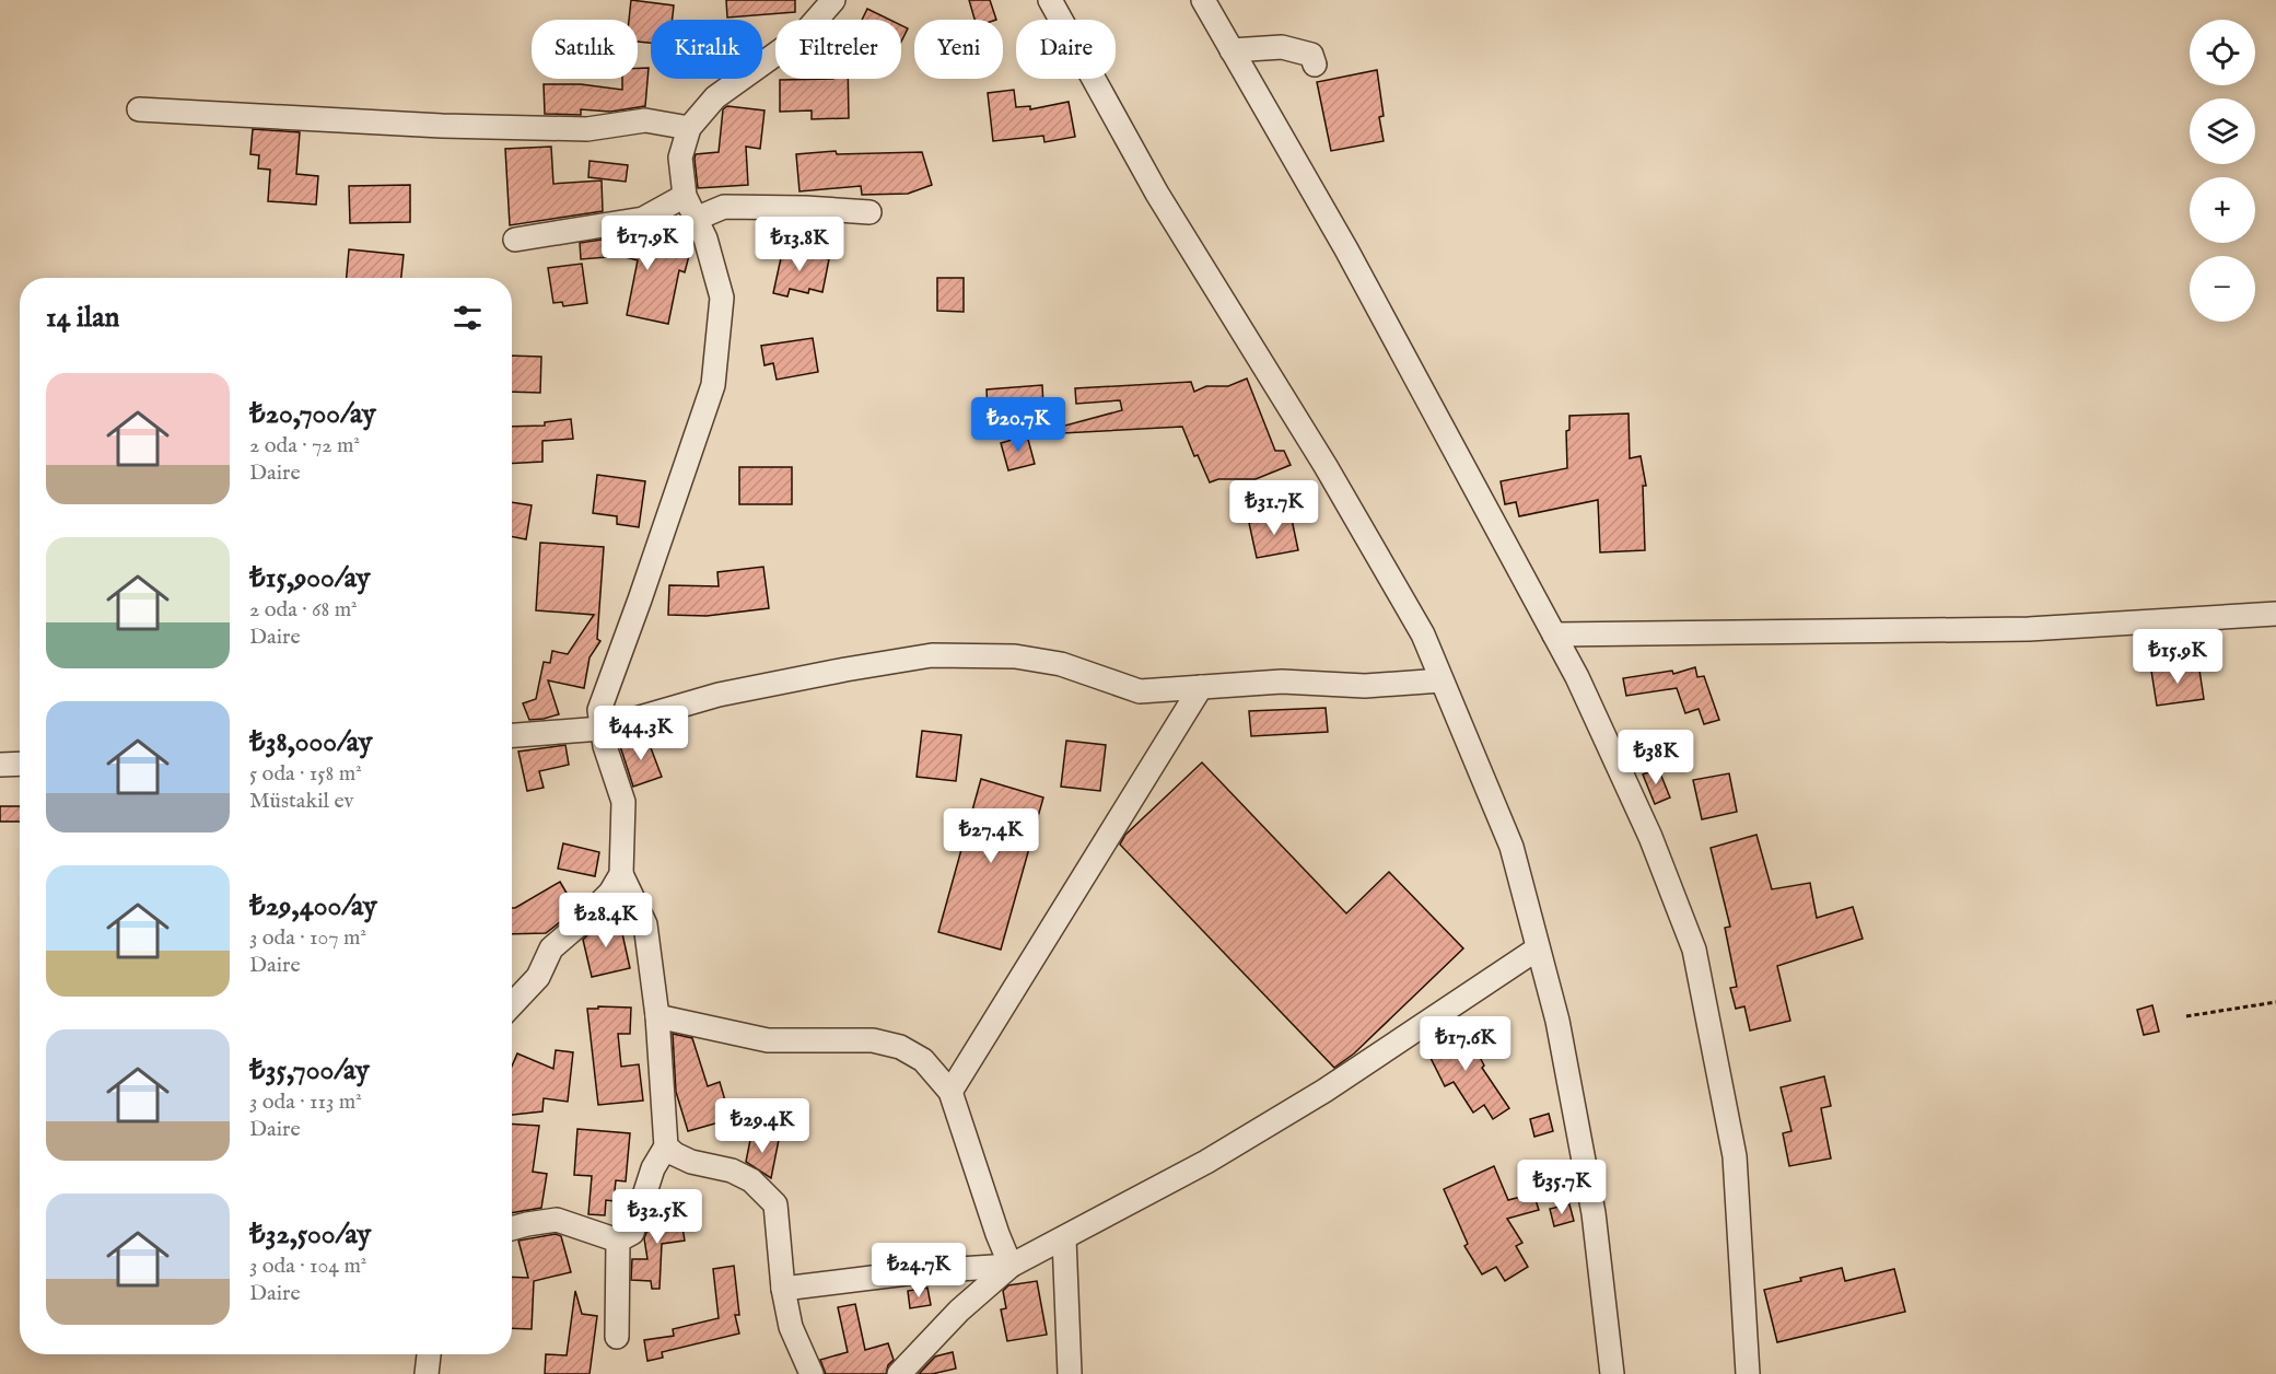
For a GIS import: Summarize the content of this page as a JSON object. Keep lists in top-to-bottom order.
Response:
{
  "page": {
    "map_buttons": ["+", "−"],
    "chip": [
      "Satılık",
      "Kiralık",
      "Filtreler",
      "Yeni",
      "Daire"
    ],
    "price": [
      "₺17.9K",
      "₺13.8K",
      "₺20.7K",
      "₺31.7K",
      "₺15.9K",
      "₺44.3K",
      "₺38K",
      "₺27.4K",
      "₺28.4K",
      "₺17.6K",
      "₺29.4K",
      "₺35.7K",
      "₺32.5K",
      "₺24.7K"
    ],
    "heading": "14 ilan",
    "list": [
      {
        "name": "₺20,700/ay",
        "note": "2 oda · 72 m² · Daire"
      },
      {
        "name": "₺15,900/ay",
        "note": "2 oda · 68 m² · Daire"
      },
      {
        "name": "₺38,000/ay",
        "note": "5 oda · 158 m² · Müstakil ev"
      },
      {
        "name": "₺29,400/ay",
        "note": "3 oda · 107 m² · Daire"
      },
      {
        "name": "₺35,700/ay",
        "note": "3 oda · 113 m² · Daire"
      },
      {
        "name": "₺32,500/ay",
        "note": "3 oda · 104 m² · Daire"
      }
    ]
  }
}
